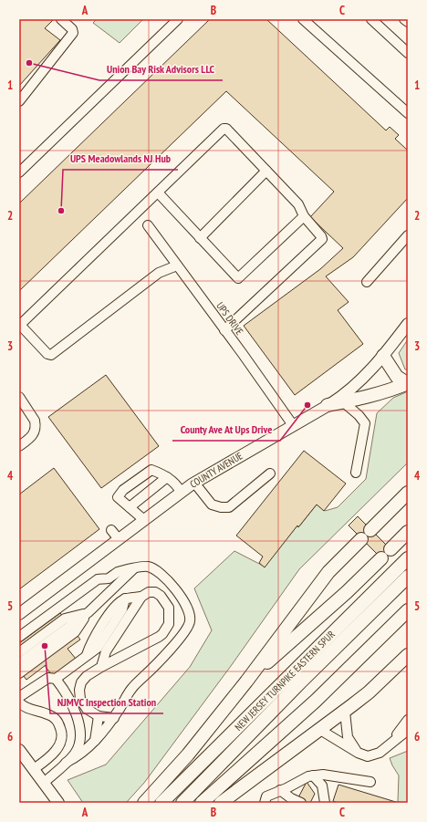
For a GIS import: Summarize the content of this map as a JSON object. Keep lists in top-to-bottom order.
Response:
{
  "streets": {
    "highway": ["NEW JERSEY TURNPIKE EASTERN SPUR"],
    "main road": ["COUNTY AVENUE"],
    "street": ["UPS DRIVE"]
  },
  "crossings": [
    ["UPS DRIVE", "COUNTY AVENUE"]
  ],
  "places": [
    "Union Bay Risk Advisors LLC",
    "UPS Meadowlands NJ Hub",
    "County Ave At Ups Drive",
    "NJMVC Inspection Station"
  ],
  "grid": {
    "columns": ["A", "B", "C"],
    "rows": [
      "1",
      "2",
      "3",
      "4",
      "5",
      "6"
    ]
  }
}
